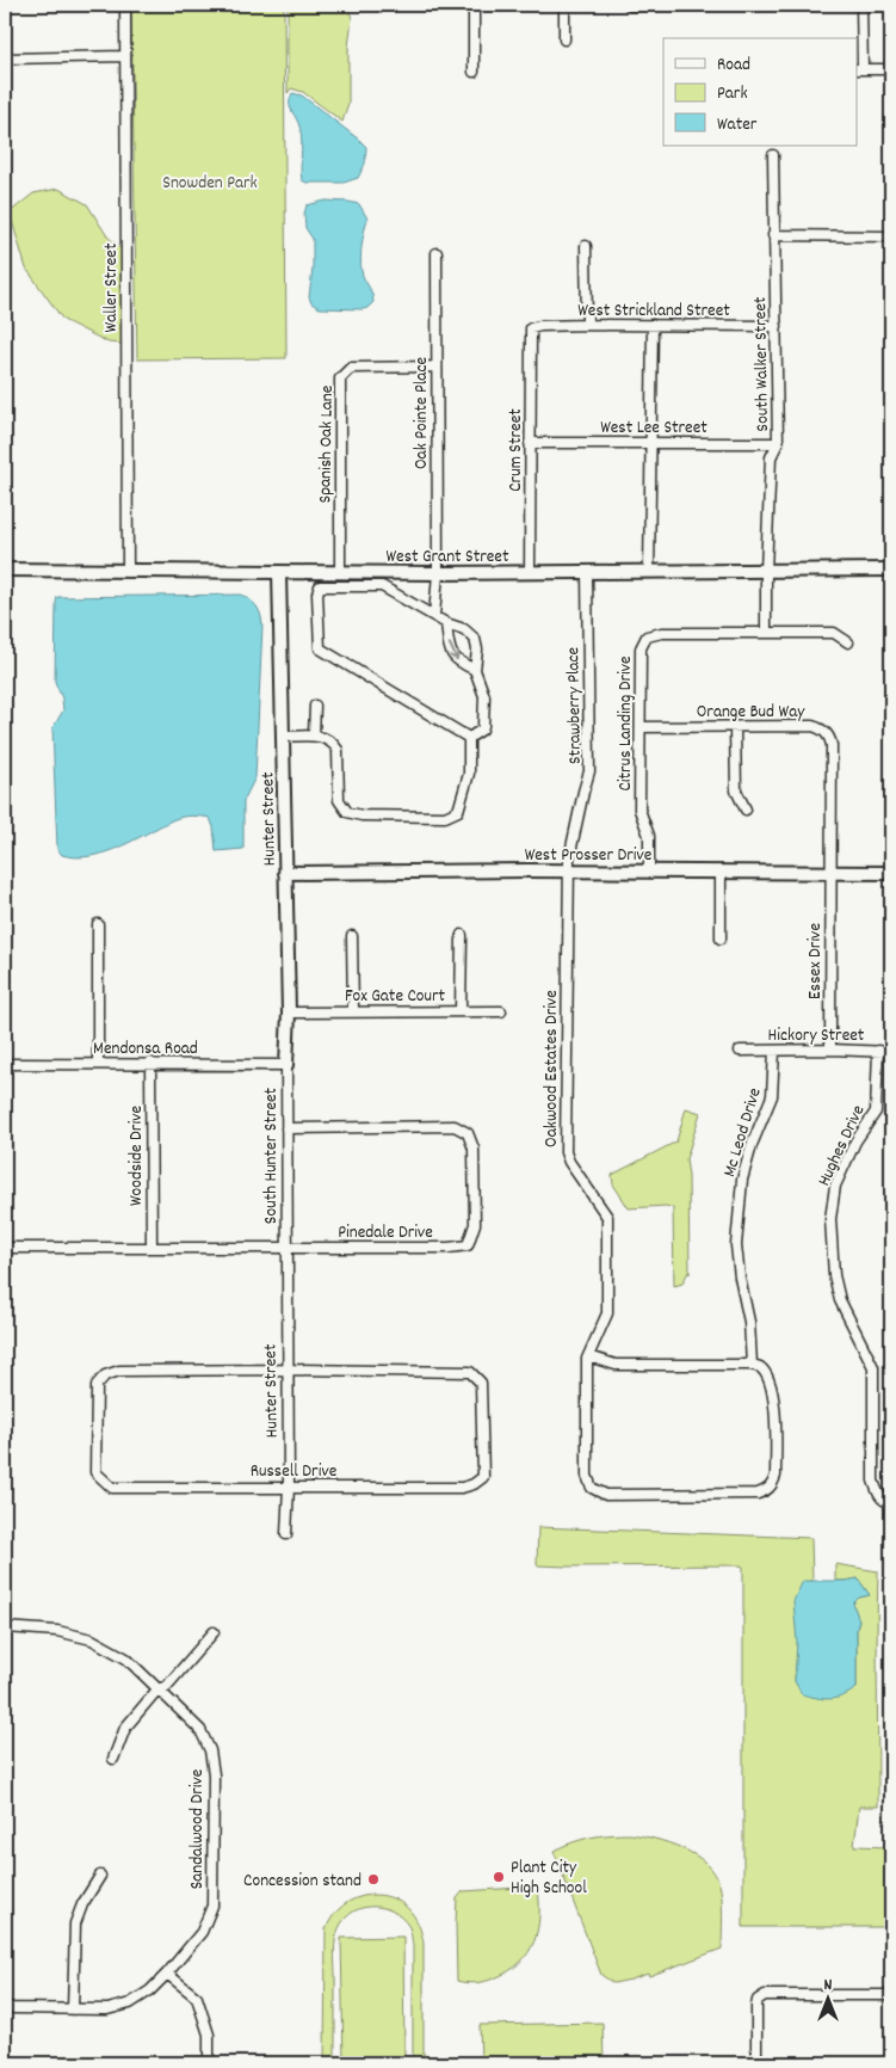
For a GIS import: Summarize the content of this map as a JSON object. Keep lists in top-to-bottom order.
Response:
{
  "streets": {
    "street": [
      "Waller Street",
      "West Strickland Street",
      "South Walker Street",
      "Oak Pointe Place",
      "West Lee Street",
      "Spanish Oak Lane",
      "Crum Street",
      "West Grant Street",
      "Strawberry Place",
      "Orange Bud Way",
      "Citrus Landing Drive",
      "Hunter Street",
      "West Prosser Drive",
      "Essex Drive",
      "Fox Gate Court",
      "Hickory Street",
      "Mendonsa Road",
      "Oakwood Estates Drive",
      "Mc Leod Drive",
      "Hughes Drive",
      "Woodside Drive",
      "South Hunter Street",
      "Pinedale Drive",
      "Russell Drive",
      "Sandalwood Drive"
    ]
  },
  "crossings": [
    ["Waller Street", "West Grant Street"],
    ["West Strickland Street", "South Walker Street"],
    ["West Strickland Street", "Crum Street"],
    ["South Walker Street", "West Lee Street"],
    ["South Walker Street", "West Grant Street"],
    ["South Walker Street", "Citrus Landing Drive"],
    ["Oak Pointe Place", "Spanish Oak Lane"],
    ["Oak Pointe Place", "West Grant Street"],
    ["West Lee Street", "Crum Street"],
    ["Spanish Oak Lane", "West Grant Street"],
    ["Crum Street", "West Grant Street"],
    ["West Grant Street", "Strawberry Place"],
    ["West Grant Street", "Hunter Street"],
    ["Strawberry Place", "West Prosser Drive"],
    ["Strawberry Place", "Oakwood Estates Drive"],
    ["Orange Bud Way", "Citrus Landing Drive"],
    ["Orange Bud Way", "West Prosser Drive"],
    ["Orange Bud Way", "Essex Drive"],
    ["Citrus Landing Drive", "West Prosser Drive"],
    ["Hunter Street", "West Prosser Drive"],
    ["Hunter Street", "Fox Gate Court"],
    ["Hunter Street", "Mendonsa Road"],
    ["Hunter Street", "South Hunter Street"],
    ["Hunter Street", "Pinedale Drive"],
    ["Hunter Street", "Russell Drive"],
    ["West Prosser Drive", "Essex Drive"],
    ["West Prosser Drive", "Oakwood Estates Drive"],
    ["Essex Drive", "Hickory Street"],
    ["Hickory Street", "Mc Leod Drive"],
    ["Hickory Street", "Hughes Drive"],
    ["Mendonsa Road", "Woodside Drive"],
    ["Mendonsa Road", "South Hunter Street"],
    ["Oakwood Estates Drive", "Mc Leod Drive"],
    ["Woodside Drive", "Pinedale Drive"],
    ["South Hunter Street", "Pinedale Drive"]
  ],
  "parks": ["Snowden Park"],
  "places": ["Plant City High School", "Concession stand"],
  "legend": ["Road", "Park", "Water"],
  "north": "top"
}
